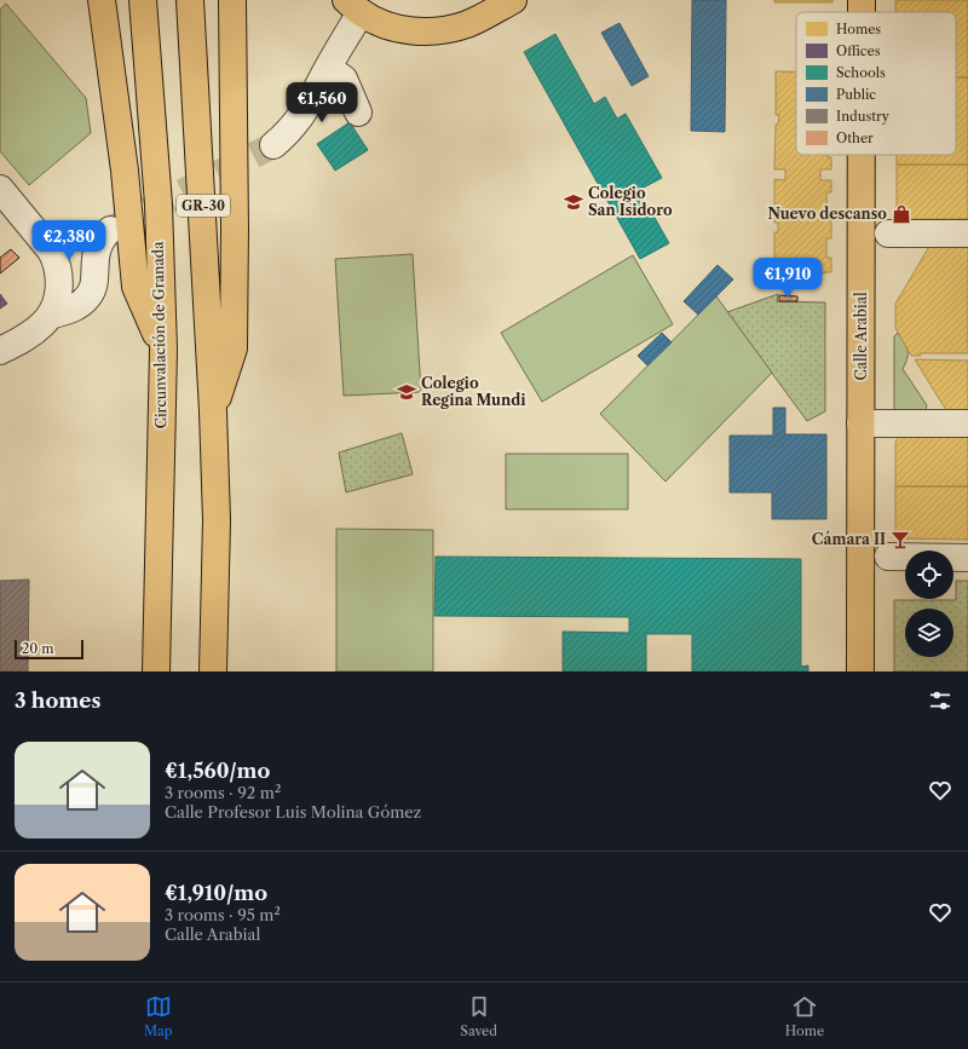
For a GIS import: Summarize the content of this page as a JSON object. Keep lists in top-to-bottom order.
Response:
{
  "streets": {
    "main road": ["GR-30", "Circunvalación de Granada", "Calle Arabial"]
  },
  "places": {
    "school or university": ["Colegio San Isidoro", "Colegio Regina Mundi"],
    "shop": ["Nuevo descanso"],
    "bar": ["Cámara II"]
  },
  "legend": [
    "Homes",
    "Offices",
    "Schools",
    "Public",
    "Industry",
    "Other"
  ],
  "scale_bar": "20 m",
  "page": {
    "price": ["€1,560", "€2,380", "€1,910"],
    "scale": "20 m",
    "heading": "3 homes",
    "list": [
      {
        "name": "€1,560/mo",
        "note": "3 rooms · 92 m² · Calle Profesor Luis Molina Gómez"
      },
      {
        "name": "€1,910/mo",
        "note": "3 rooms · 95 m² · Calle Arabial"
      }
    ],
    "tabs": ["Map", "Saved", "Home"]
  }
}
